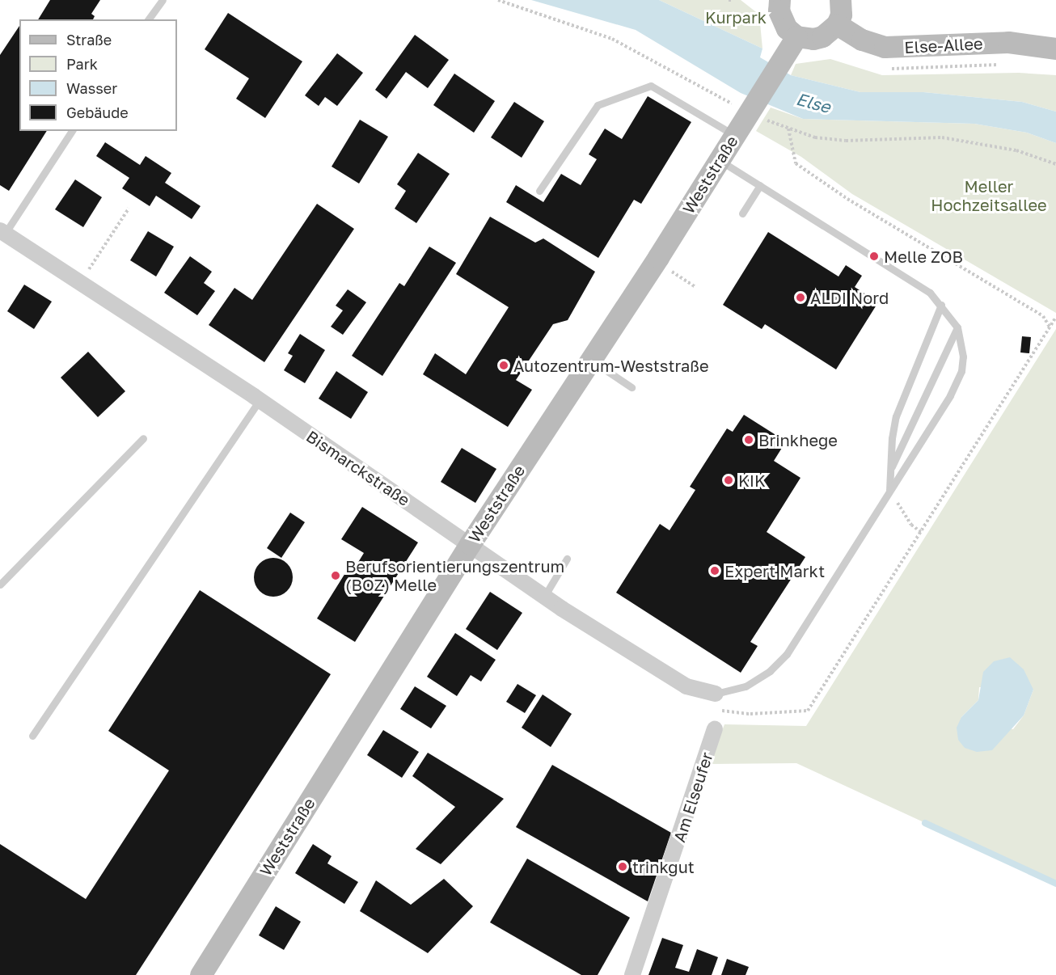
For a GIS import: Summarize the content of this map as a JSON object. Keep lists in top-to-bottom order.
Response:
{
  "streets": {
    "street": [
      "Else-Allee",
      "Weststraße",
      "Bismarckstraße",
      "Am Elseufer"
    ]
  },
  "crossings": [
    ["Weststraße", "Bismarckstraße"]
  ],
  "water": ["Else"],
  "parks": ["Kurpark", "Meller Hochzeitsallee"],
  "places": [
    "Melle ZOB",
    "ALDI Nord",
    "Autozentrum-Weststraße",
    "Brinkhege",
    "KIK",
    "Expert Markt",
    "Berufsorientierungszentrum (BOZ) Melle",
    "trinkgut"
  ],
  "legend": [
    "Straße",
    "Park",
    "Wasser",
    "Gebäude"
  ]
}
